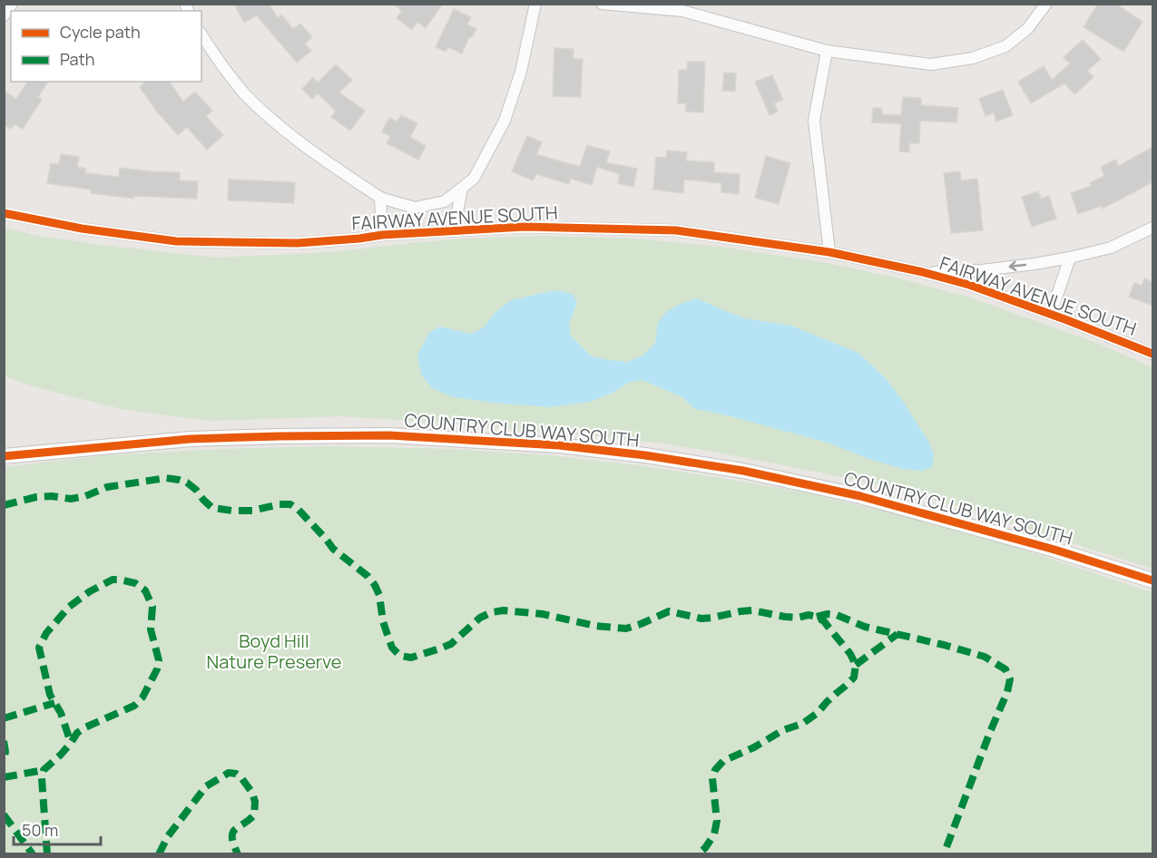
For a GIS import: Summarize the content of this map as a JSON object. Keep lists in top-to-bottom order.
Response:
{
  "streets": {
    "street": ["FAIRWAY AVENUE SOUTH", "COUNTRY CLUB WAY SOUTH"]
  },
  "parks": ["Boyd Hill Nature Preserve"],
  "legend": ["Cycle path", "Path"],
  "scale_bar": "50 m"
}
